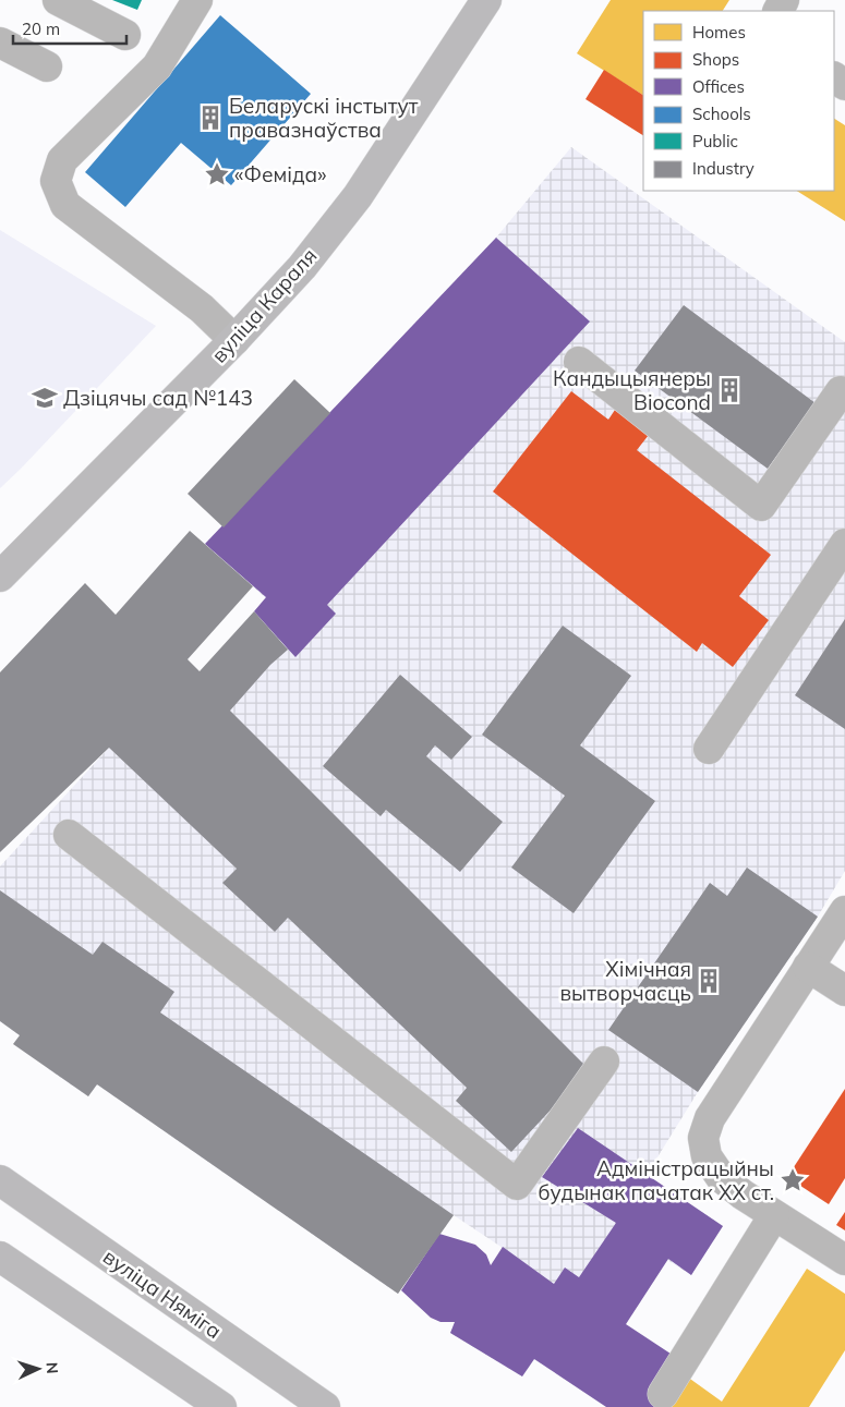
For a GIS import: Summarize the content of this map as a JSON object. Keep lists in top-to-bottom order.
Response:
{
  "streets": {
    "main road": ["вуліца Караля", "вуліца Няміга"]
  },
  "places": {
    "building": ["Беларускі інстытут правазнаўства", "Кандыцыянеры Biocond", "Хімічная вытворчасць"],
    "place": ["«Феміда»", "Адміністрацыйны будынак пачатак XX ст."],
    "school or university": ["Дзіцячы сад №143"]
  },
  "legend": [
    "Homes",
    "Shops",
    "Offices",
    "Schools",
    "Public",
    "Industry"
  ],
  "scale_bar": "20 m",
  "north": "right"
}
